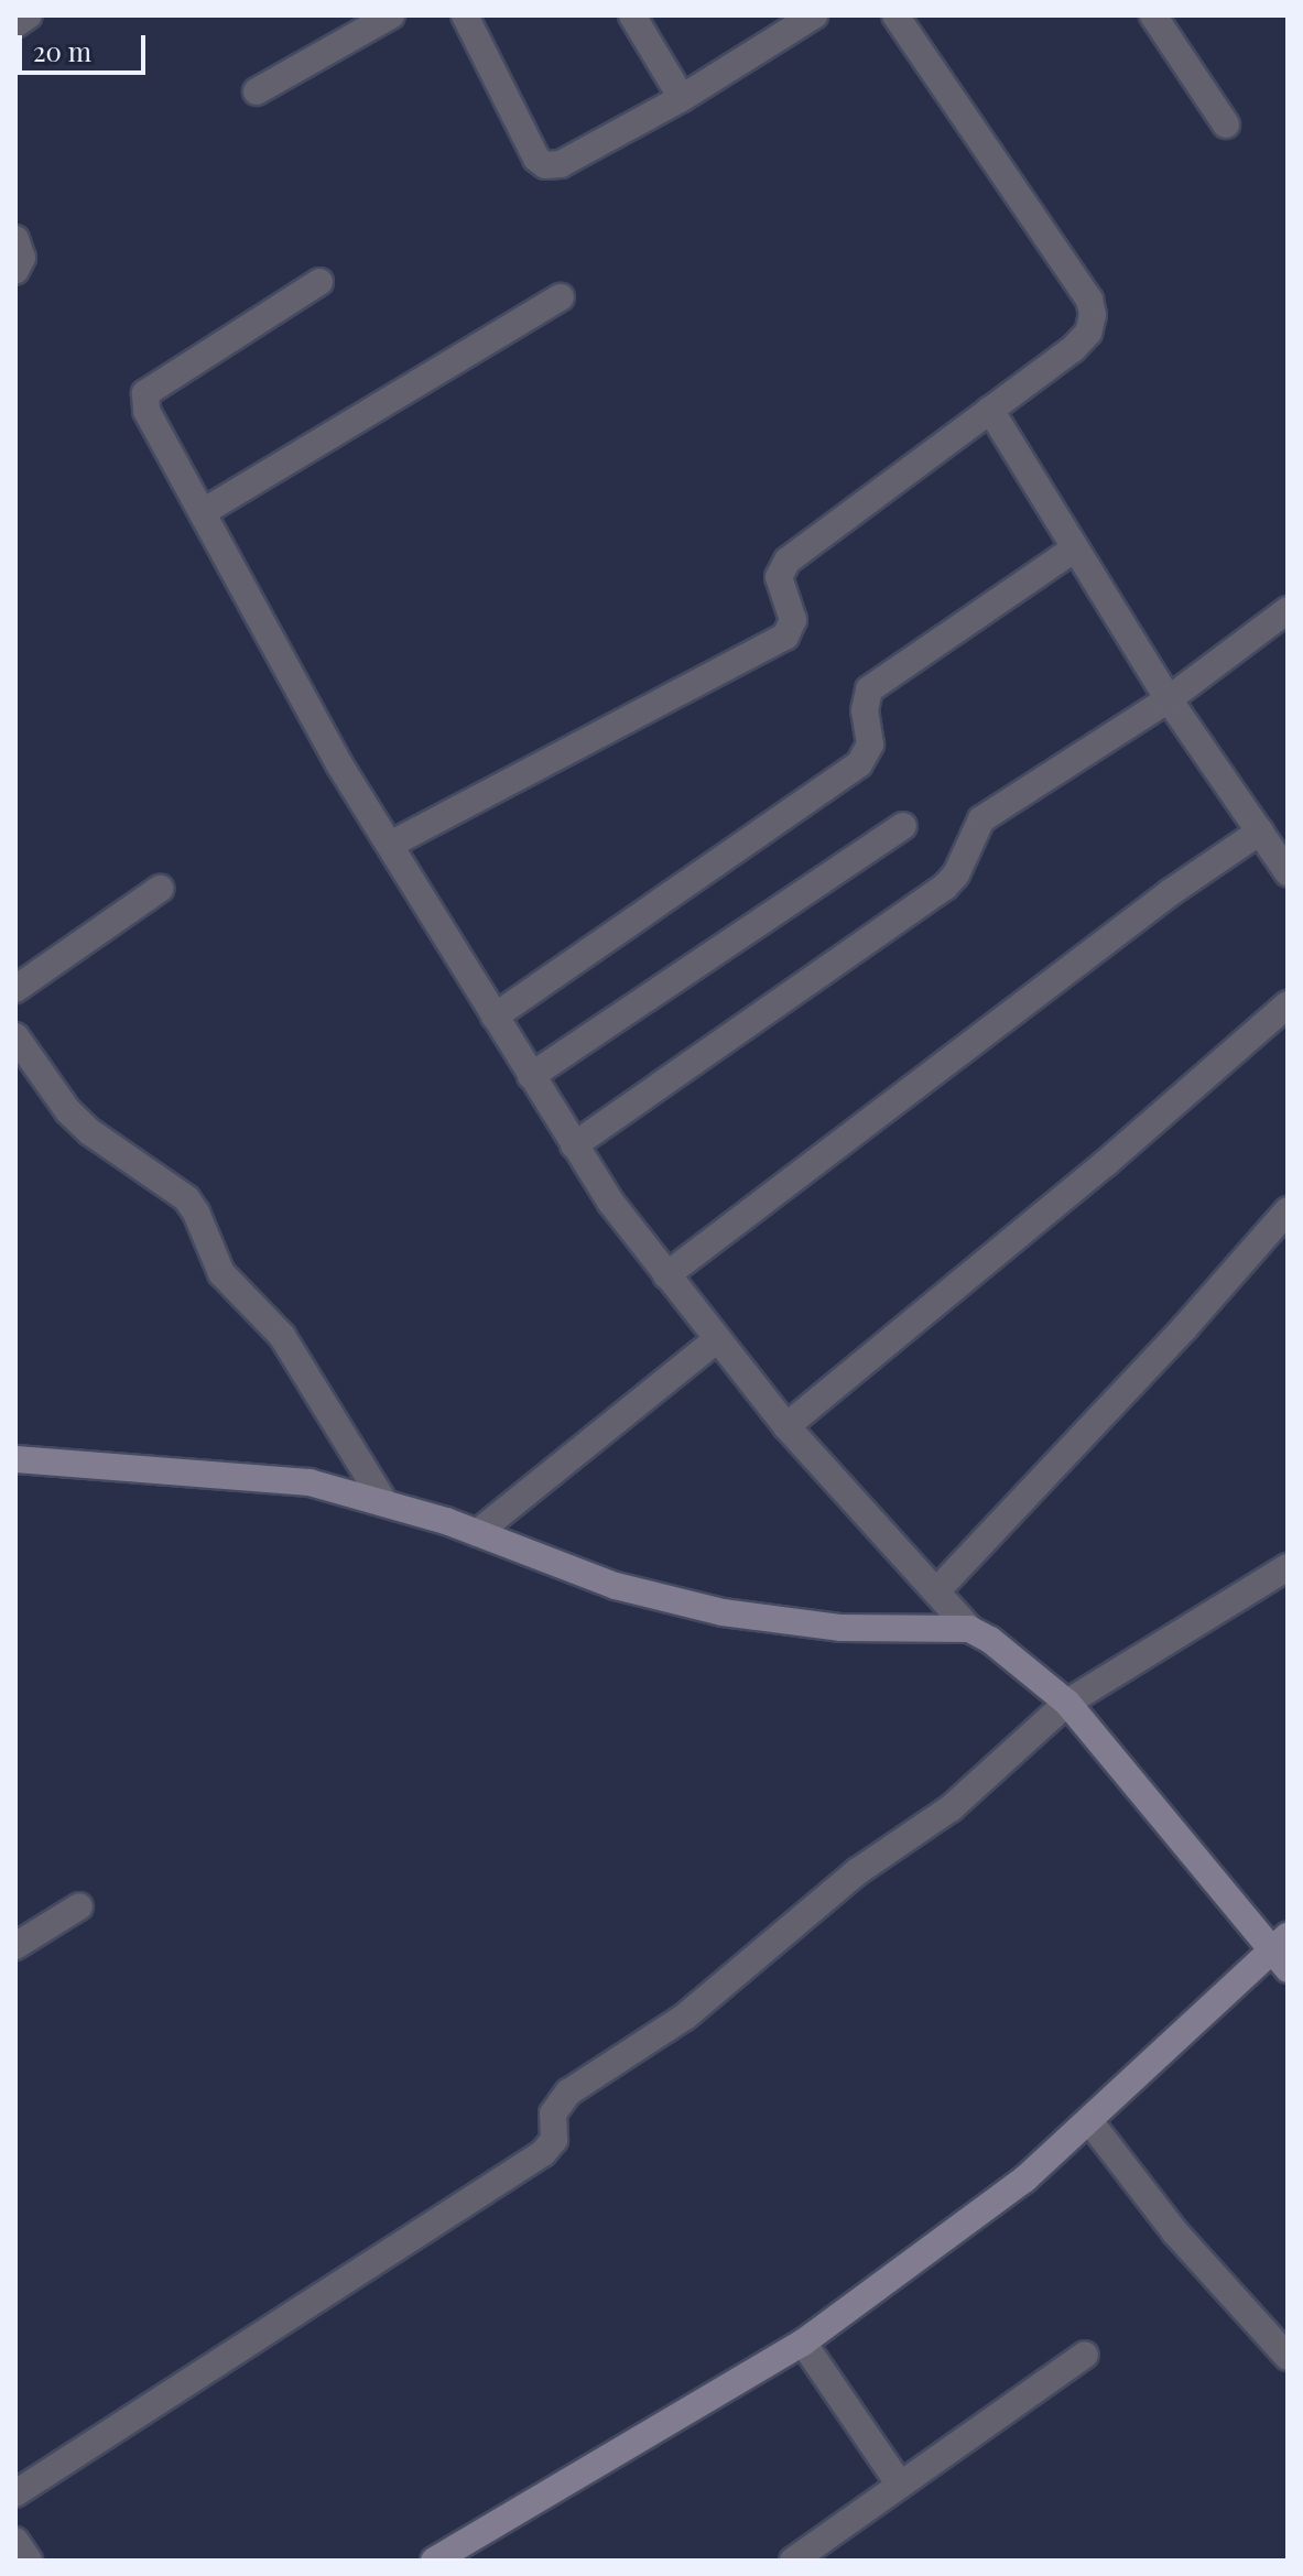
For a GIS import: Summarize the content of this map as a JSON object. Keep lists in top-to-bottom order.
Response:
{
  "scale_bar": "20 m"
}
